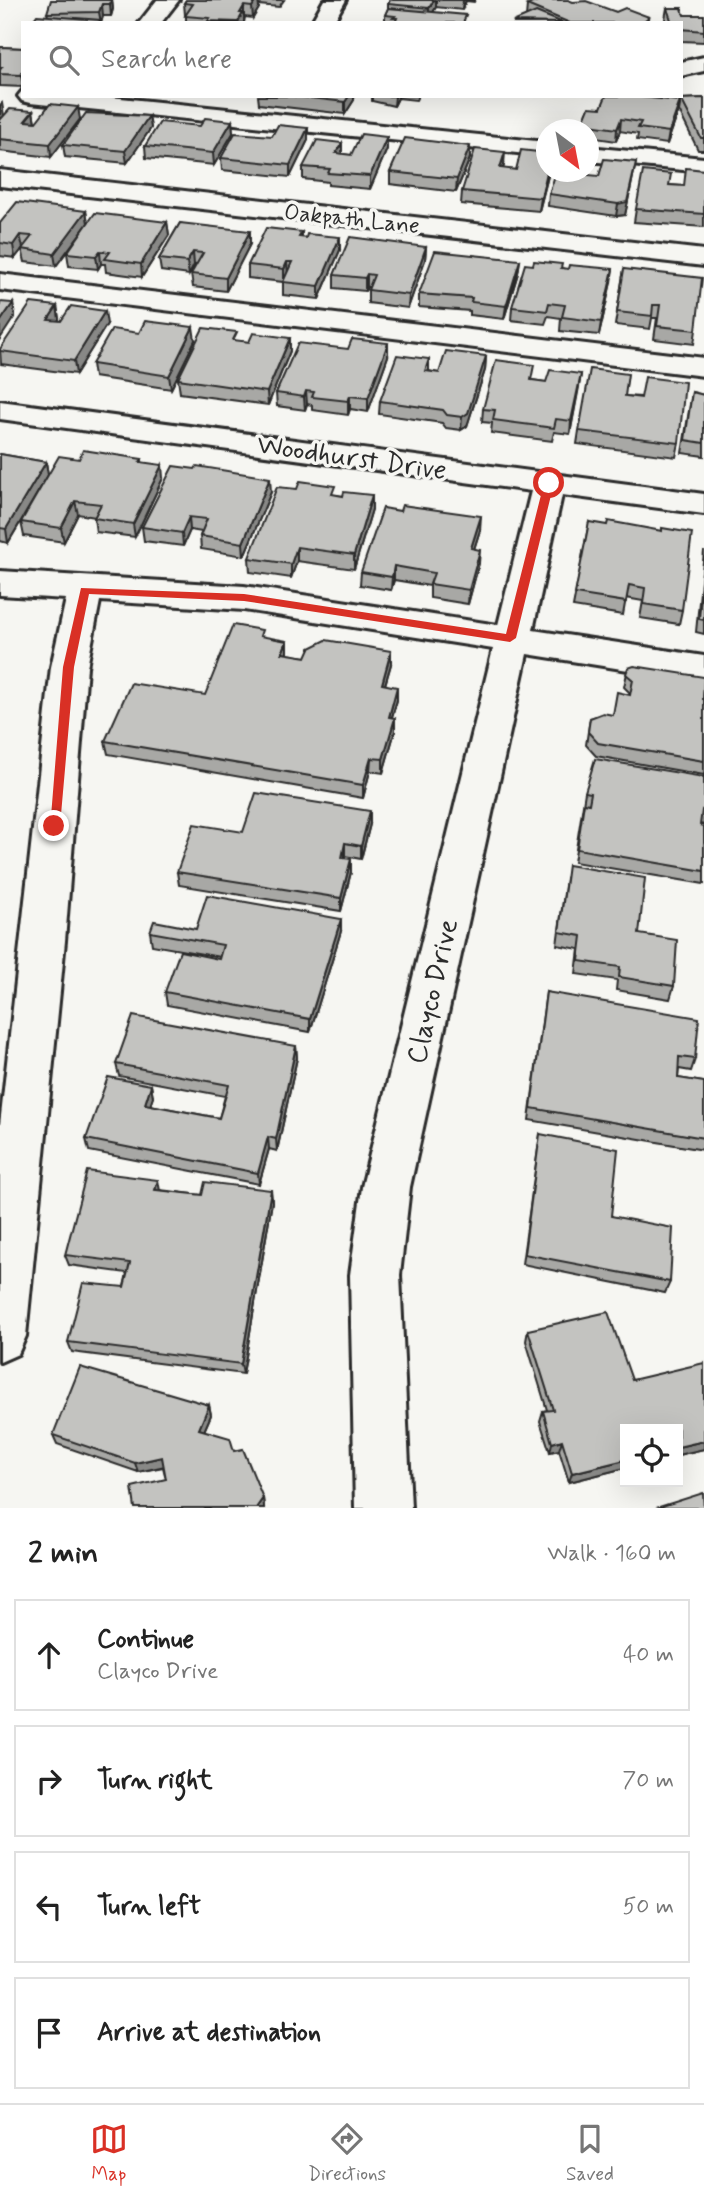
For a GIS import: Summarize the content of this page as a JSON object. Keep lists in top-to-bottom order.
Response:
{
  "streets": {
    "street": ["Oakpath Lane", "Woodhurst Drive", "Clayco Drive"]
  },
  "crossings": [
    ["Woodhurst Drive", "Clayco Drive"]
  ],
  "north": "bottom right",
  "page": {
    "search": "Search here",
    "heading": ["2 min", "Walk · 160 m"],
    "list": [
      ["Continue", "Clayco Drive", "40 m"],
      ["Turn right", "70 m"],
      ["Turn left", "50 m"],
      "Arrive at destination"
    ],
    "nav": ["Map", "Directions", "Saved"]
  }
}
